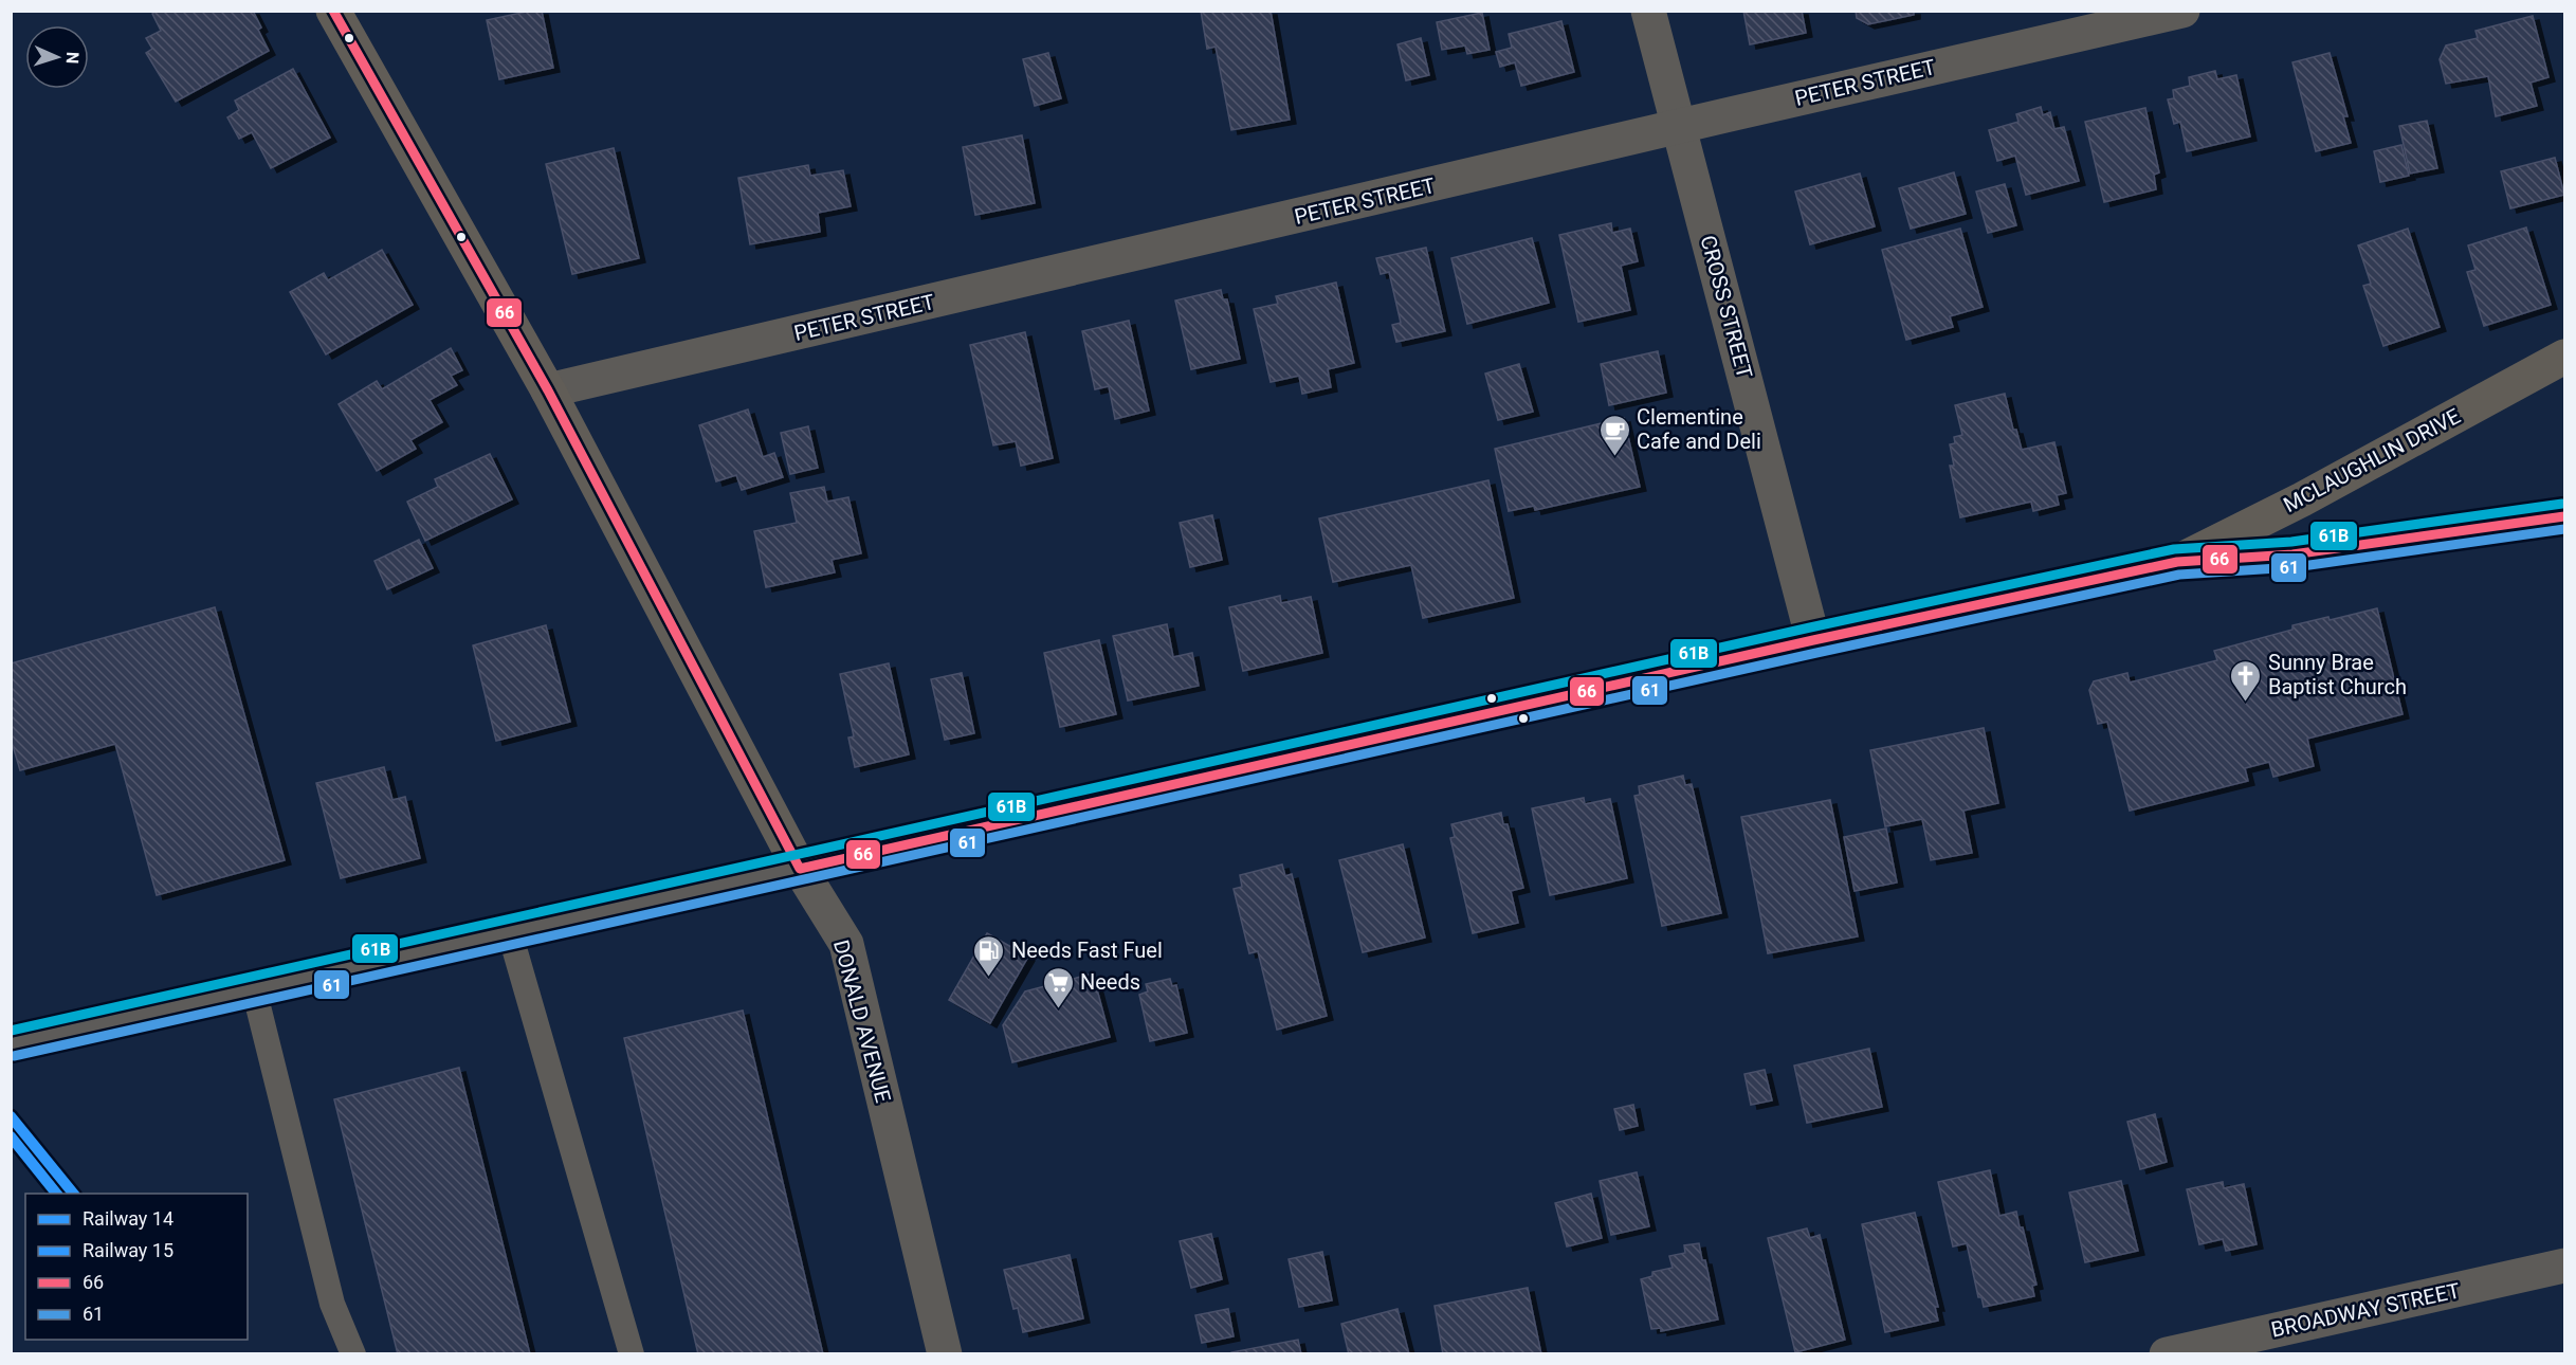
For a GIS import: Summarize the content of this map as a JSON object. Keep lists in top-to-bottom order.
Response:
{
  "streets": {
    "street": [
      "PETER STREET",
      "CROSS STREET",
      "MCLAUGHLIN DRIVE",
      "DONALD AVENUE",
      "BROADWAY STREET"
    ]
  },
  "crossings": [
    ["PETER STREET", "CROSS STREET"],
    ["PETER STREET", "DONALD AVENUE"]
  ],
  "places": {
    "cafe": ["Clementine Cafe and Deli"],
    "church": ["Sunny Brae Baptist Church"],
    "fuel station": ["Needs Fast Fuel"],
    "supermarket": ["Needs"]
  },
  "lines": [
    "transit line 66",
    "transit line 61B",
    "transit line 61",
    "rail line 14",
    "rail line 15"
  ],
  "legend": [
    "Railway 14",
    "Railway 15",
    "66",
    "61"
  ],
  "north": "right"
}
